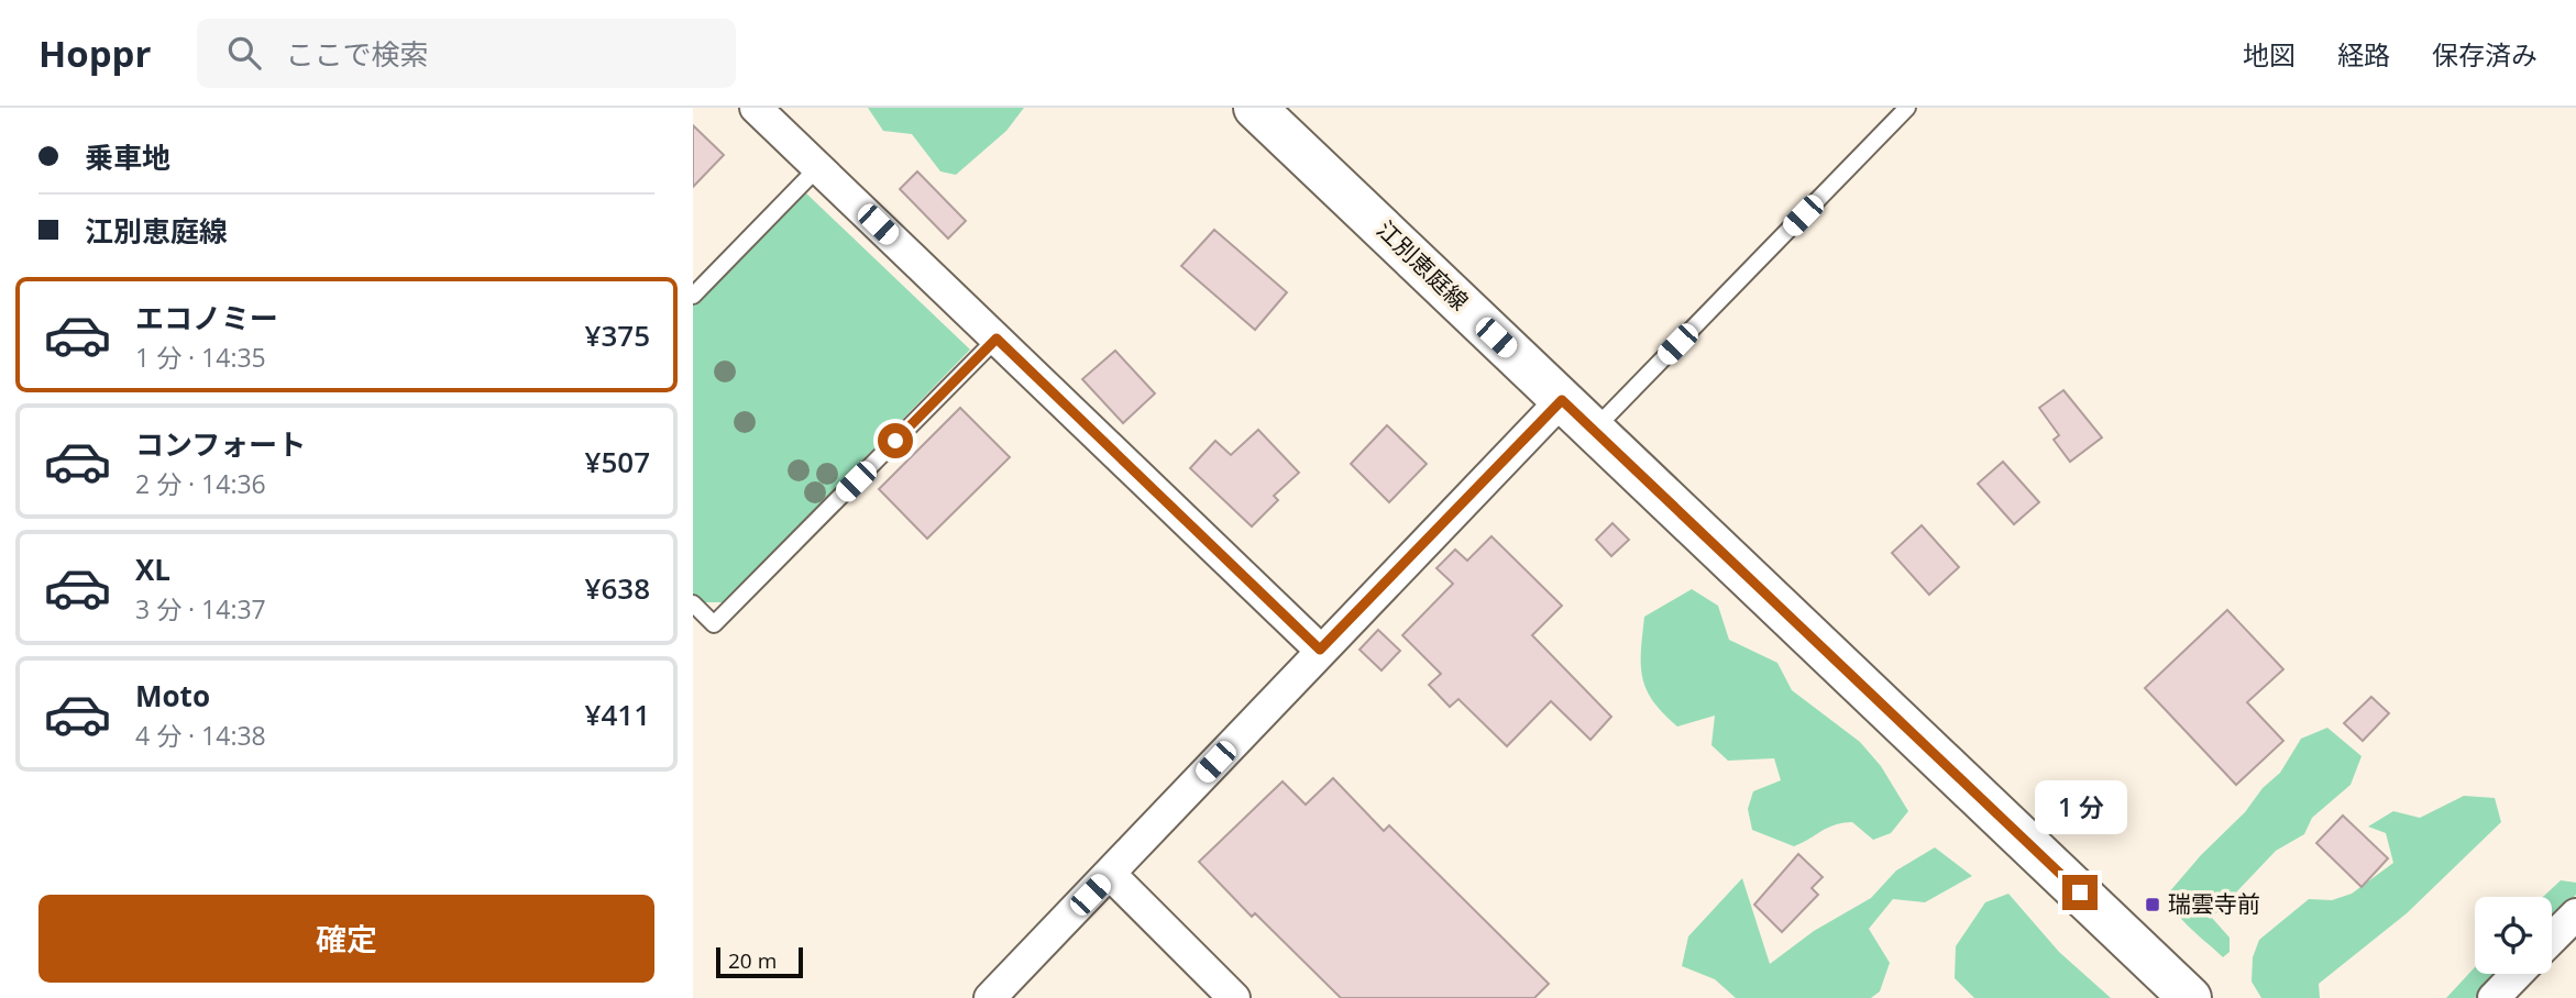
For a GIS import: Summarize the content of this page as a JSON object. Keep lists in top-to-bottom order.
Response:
{
  "streets": {
    "main road": ["江別恵庭線"]
  },
  "places": {
    "transit": ["瑞雲寺前"]
  },
  "scale_bar": "20 m",
  "page": {
    "header": "Hoppr",
    "search": "ここで検索",
    "nav": ["地図", "経路", "保存済み"],
    "banner": ["乗車地", "江別恵庭線"],
    "list": [
      {
        "name": "エコノミー",
        "note": "1 分 · 14:35",
        "value": "¥375"
      },
      {
        "name": "コンフォート",
        "note": "2 分 · 14:36",
        "value": "¥507"
      },
      {
        "name": "XL",
        "note": "3 分 · 14:37",
        "value": "¥638"
      },
      {
        "name": "Moto",
        "note": "4 分 · 14:38",
        "value": "¥411"
      }
    ],
    "bubble": "1 分",
    "buttons": "確定",
    "scale": "20 m"
  }
}
